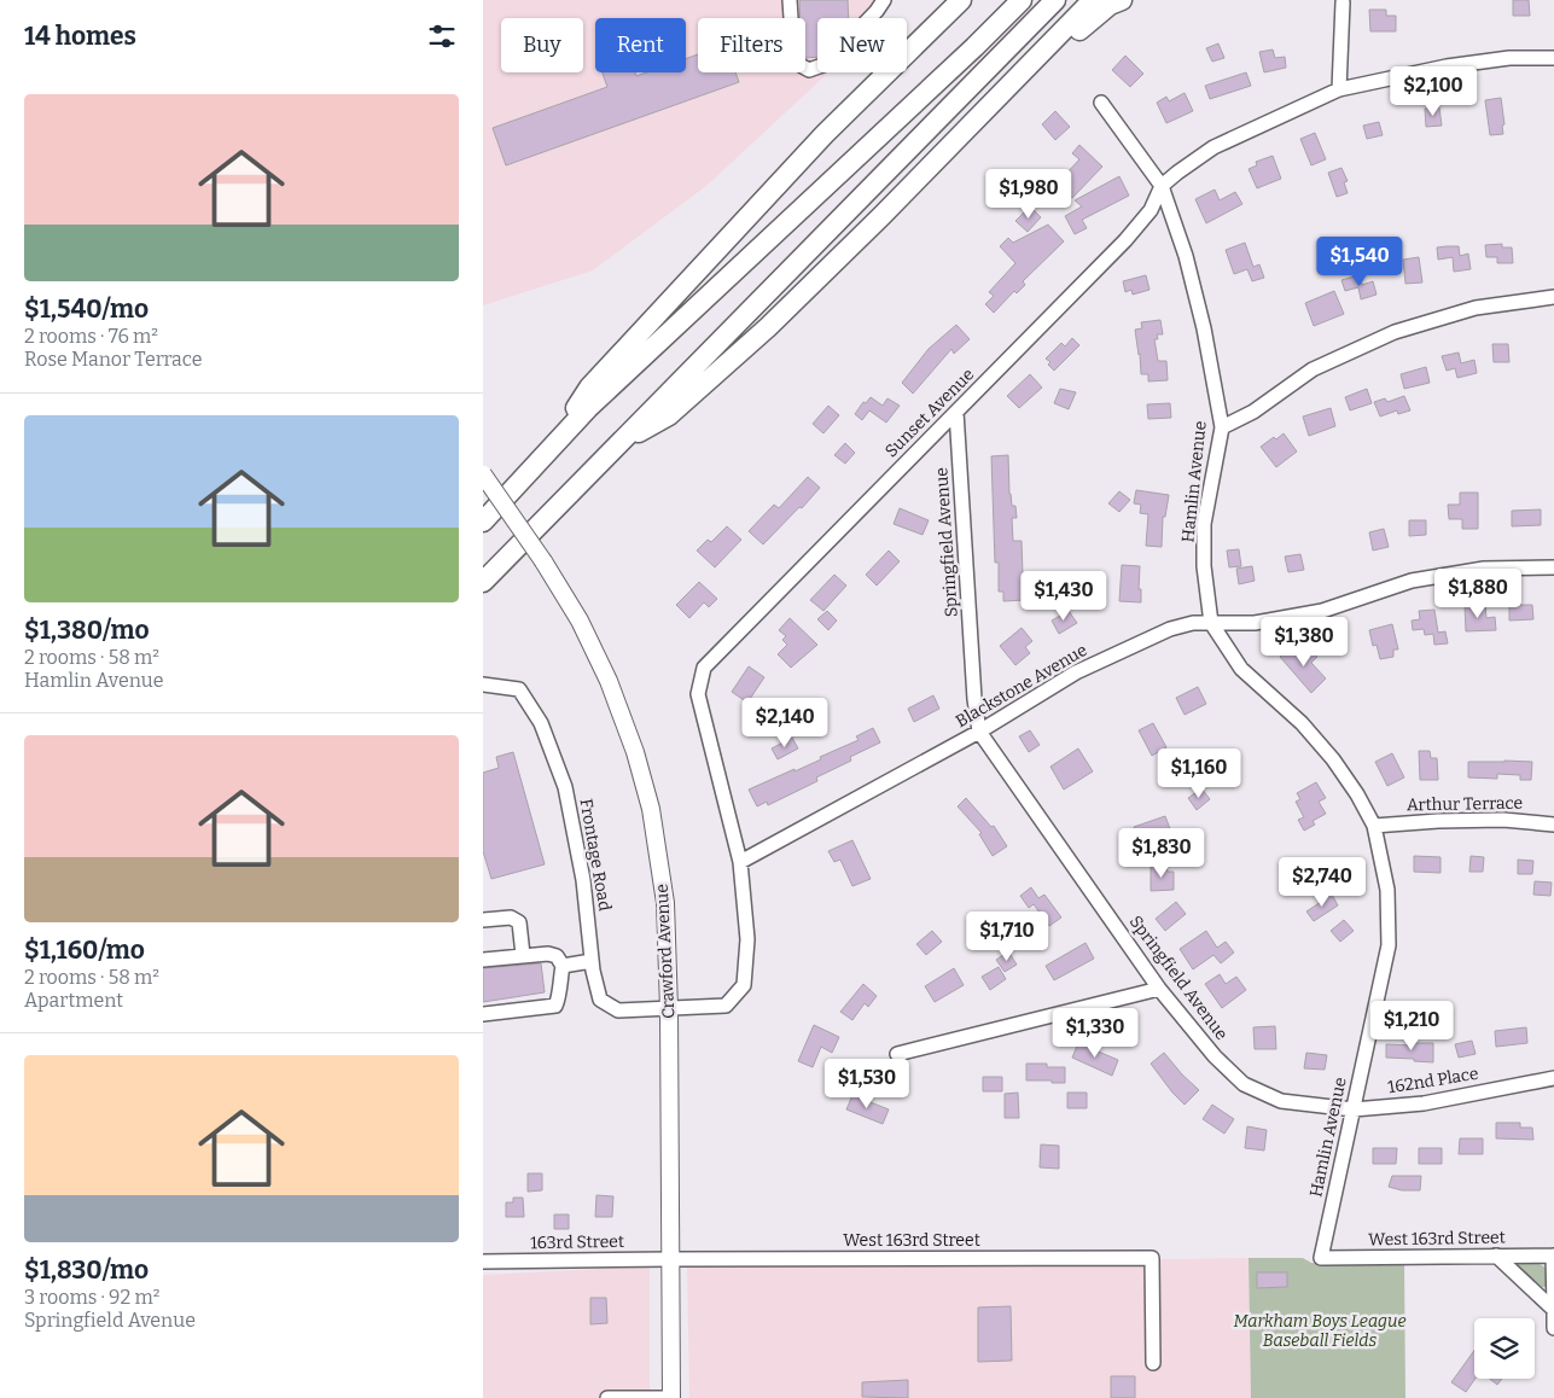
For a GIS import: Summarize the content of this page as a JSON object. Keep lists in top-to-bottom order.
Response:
{
  "streets": {
    "main road": ["Crawford Avenue"],
    "street": [
      "Sunset Avenue",
      "Hamlin Avenue",
      "Springfield Avenue",
      "Blackstone Avenue",
      "Arthur Terrace",
      "Frontage Road",
      "162nd Place",
      "West 163rd Street",
      "163rd Street"
    ]
  },
  "crossings": [
    ["Sunset Avenue", "Hamlin Avenue"],
    ["Sunset Avenue", "Springfield Avenue"],
    ["Sunset Avenue", "Blackstone Avenue"],
    ["Sunset Avenue", "Frontage Road"],
    ["Sunset Avenue", "Crawford Avenue"],
    ["Hamlin Avenue", "Springfield Avenue"],
    ["Hamlin Avenue", "Blackstone Avenue"],
    ["Hamlin Avenue", "Arthur Terrace"],
    ["Hamlin Avenue", "162nd Place"],
    ["Hamlin Avenue", "West 163rd Street"],
    ["Springfield Avenue", "Blackstone Avenue"],
    ["Springfield Avenue", "162nd Place"],
    ["Frontage Road", "Crawford Avenue"],
    ["Crawford Avenue", "West 163rd Street"],
    ["Crawford Avenue", "163rd Street"],
    ["West 163rd Street", "163rd Street"]
  ],
  "parks": ["Markham Boys League Baseball Fields"],
  "page": {
    "heading": "14 homes",
    "chip": [
      "Buy",
      "Rent",
      "Filters",
      "New"
    ],
    "price": [
      "$2,100",
      "$1,980",
      "$1,540",
      "$1,880",
      "$1,430",
      "$1,380",
      "$2,140",
      "$1,160",
      "$1,830",
      "$2,740",
      "$1,710",
      "$1,210",
      "$1,330",
      "$1,530"
    ],
    "list": [
      {
        "name": "$1,540/mo",
        "note": "2 rooms · 76 m² · Rose Manor Terrace"
      },
      {
        "name": "$1,380/mo",
        "note": "2 rooms · 58 m² · Hamlin Avenue"
      },
      {
        "name": "$1,160/mo",
        "note": "2 rooms · 58 m² · Apartment"
      },
      {
        "name": "$1,830/mo",
        "note": "3 rooms · 92 m² · Springfield Avenue"
      }
    ]
  }
}
